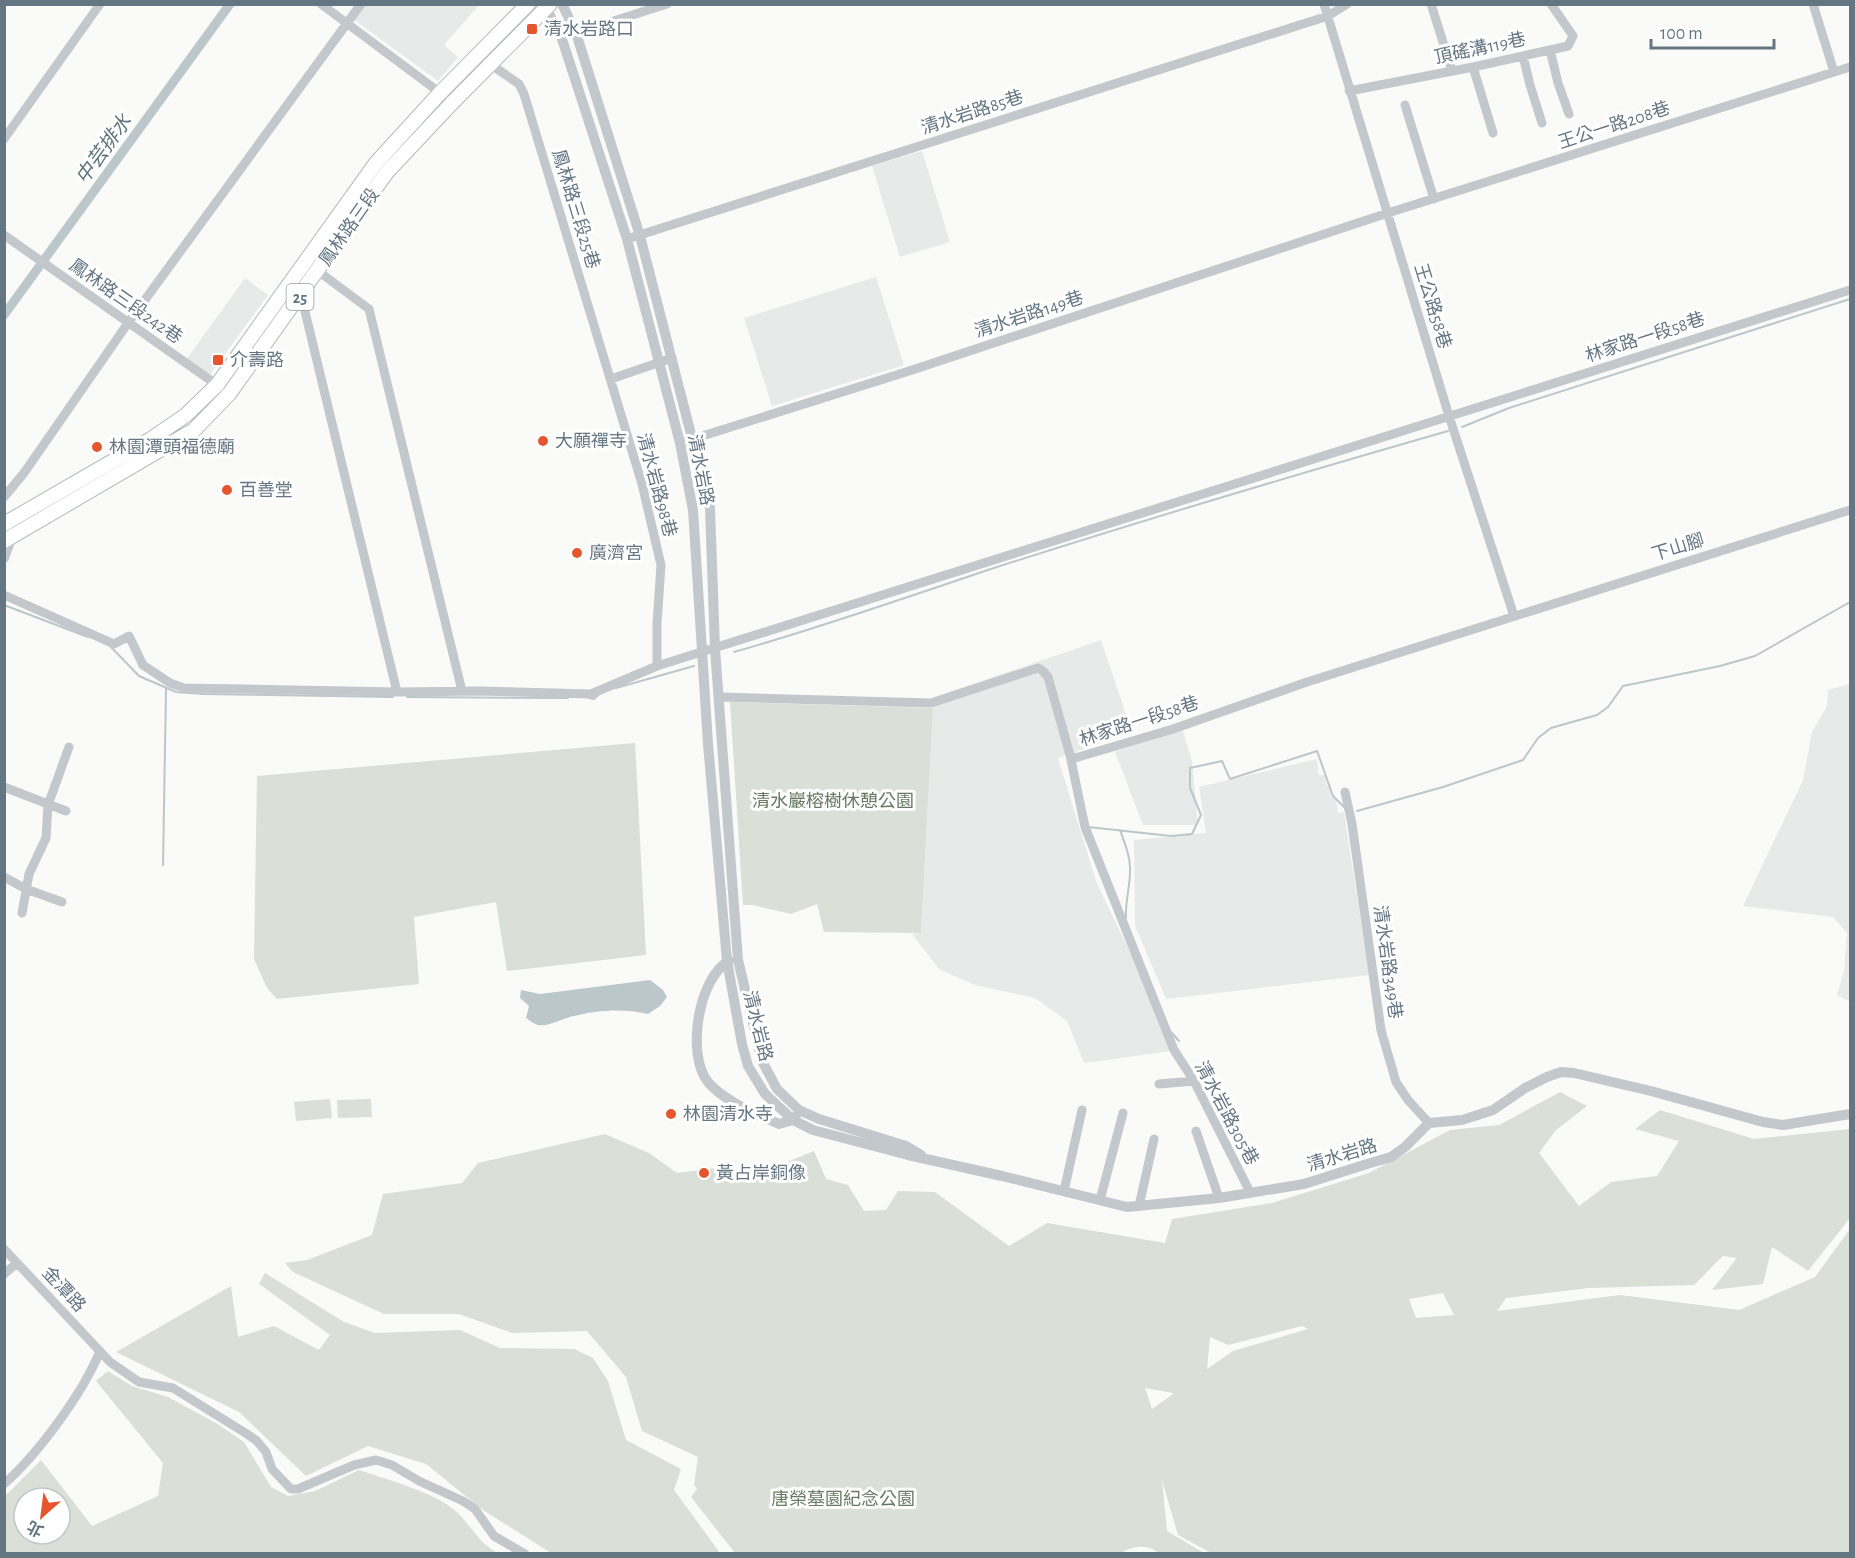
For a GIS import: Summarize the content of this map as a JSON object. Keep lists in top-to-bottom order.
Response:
{
  "streets": {
    "main road": ["鳳林路三段", "25"],
    "street": [
      "頂磘溝119巷",
      "清水岩路85巷",
      "王公一路208巷",
      "鳳林路三段25巷",
      "鳳林路三段242巷",
      "王公路58巷",
      "清水岩路149巷",
      "林家路一段58巷",
      "清水岩路",
      "清水岩路98巷",
      "下山腳",
      "清水岩路349巷",
      "清水岩路305巷",
      "金潭路"
    ]
  },
  "crossings": [
    ["頂磘溝119巷", "王公路58巷"],
    ["清水岩路85巷", "王公路58巷"],
    ["清水岩路85巷", "清水岩路"],
    ["王公一路208巷", "王公路58巷"],
    ["王公一路208巷", "清水岩路149巷"],
    ["鳳林路三段25巷", "鳳林路三段"],
    ["鳳林路三段25巷", "清水岩路98巷"],
    ["鳳林路三段", "鳳林路三段242巷"],
    ["鳳林路三段", "清水岩路"],
    ["王公路58巷", "清水岩路149巷"],
    ["王公路58巷", "林家路一段58巷"],
    ["王公路58巷", "下山腳"],
    ["清水岩路149巷", "清水岩路"],
    ["林家路一段58巷", "清水岩路"],
    ["林家路一段58巷", "清水岩路98巷"],
    ["林家路一段58巷", "下山腳"],
    ["林家路一段58巷", "清水岩路305巷"],
    ["清水岩路", "清水岩路349巷"],
    ["清水岩路", "清水岩路305巷"]
  ],
  "water": ["中芸排水"],
  "parks": ["清水巖榕樹休憩公園", "唐榮墓園紀念公園"],
  "places": {
    "transit": ["清水岩路口", "介壽路"],
    "other": [
      "大願禪寺",
      "林園潭頭福德廟",
      "百善堂",
      "廣濟宮",
      "林園清水寺",
      "黃占岸銅像"
    ]
  },
  "scale_bar": "100 m",
  "north": "bottom left"
}
